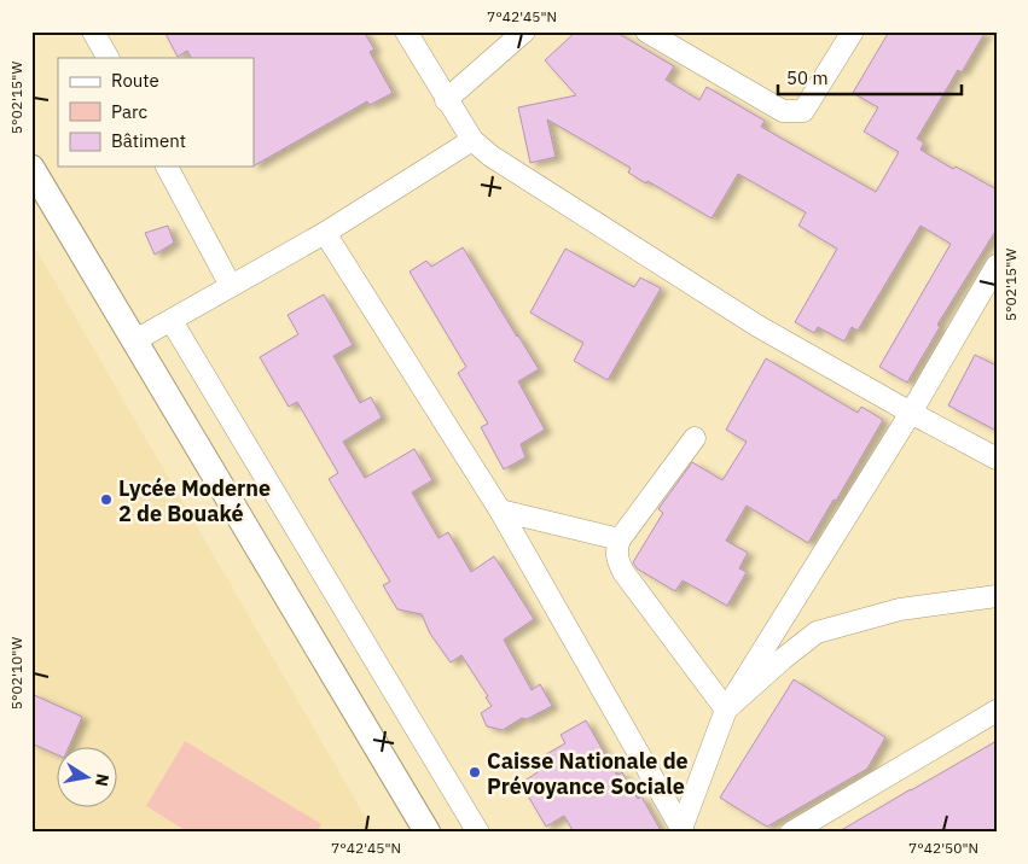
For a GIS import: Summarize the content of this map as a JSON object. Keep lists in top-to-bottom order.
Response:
{
  "places": ["Lycée Moderne 2 de Bouaké", "Caisse Nationale de Prévoyance Sociale"],
  "legend": ["Route", "Parc", "Bâtiment"],
  "scale_bar": "50 m",
  "north": "right",
  "coordinates": [
    "7°42'45\"N",
    "5°02'15\"W",
    "5°02'10\"W",
    "7°42'50\"N"
  ]
}
